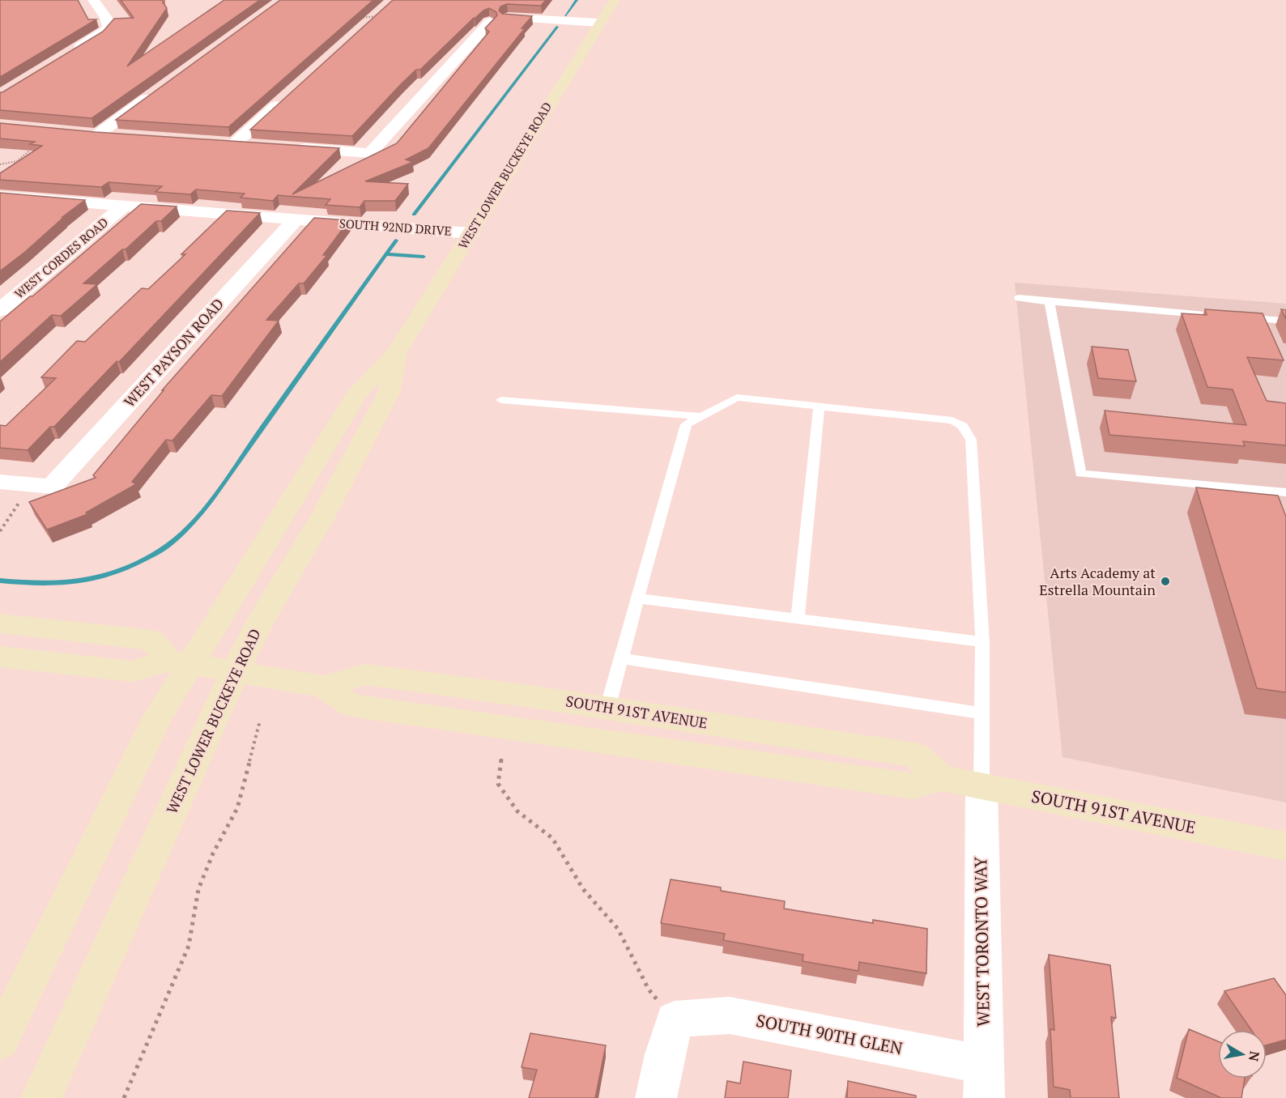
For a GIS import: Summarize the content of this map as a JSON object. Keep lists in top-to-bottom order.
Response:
{
  "streets": {
    "main road": ["WEST LOWER BUCKEYE ROAD", "SOUTH 91ST AVENUE"],
    "street": [
      "SOUTH 92ND DRIVE",
      "WEST CORDES ROAD",
      "WEST PAYSON ROAD",
      "WEST TORONTO WAY",
      "SOUTH 90TH GLEN"
    ]
  },
  "crossings": [
    ["WEST LOWER BUCKEYE ROAD", "SOUTH 92ND DRIVE"],
    ["WEST LOWER BUCKEYE ROAD", "SOUTH 91ST AVENUE"],
    ["SOUTH 92ND DRIVE", "WEST CORDES ROAD"],
    ["SOUTH 92ND DRIVE", "WEST PAYSON ROAD"],
    ["SOUTH 91ST AVENUE", "WEST TORONTO WAY"],
    ["WEST TORONTO WAY", "SOUTH 90TH GLEN"]
  ],
  "places": ["Arts Academy at Estrella Mountain"],
  "north": "right"
}
